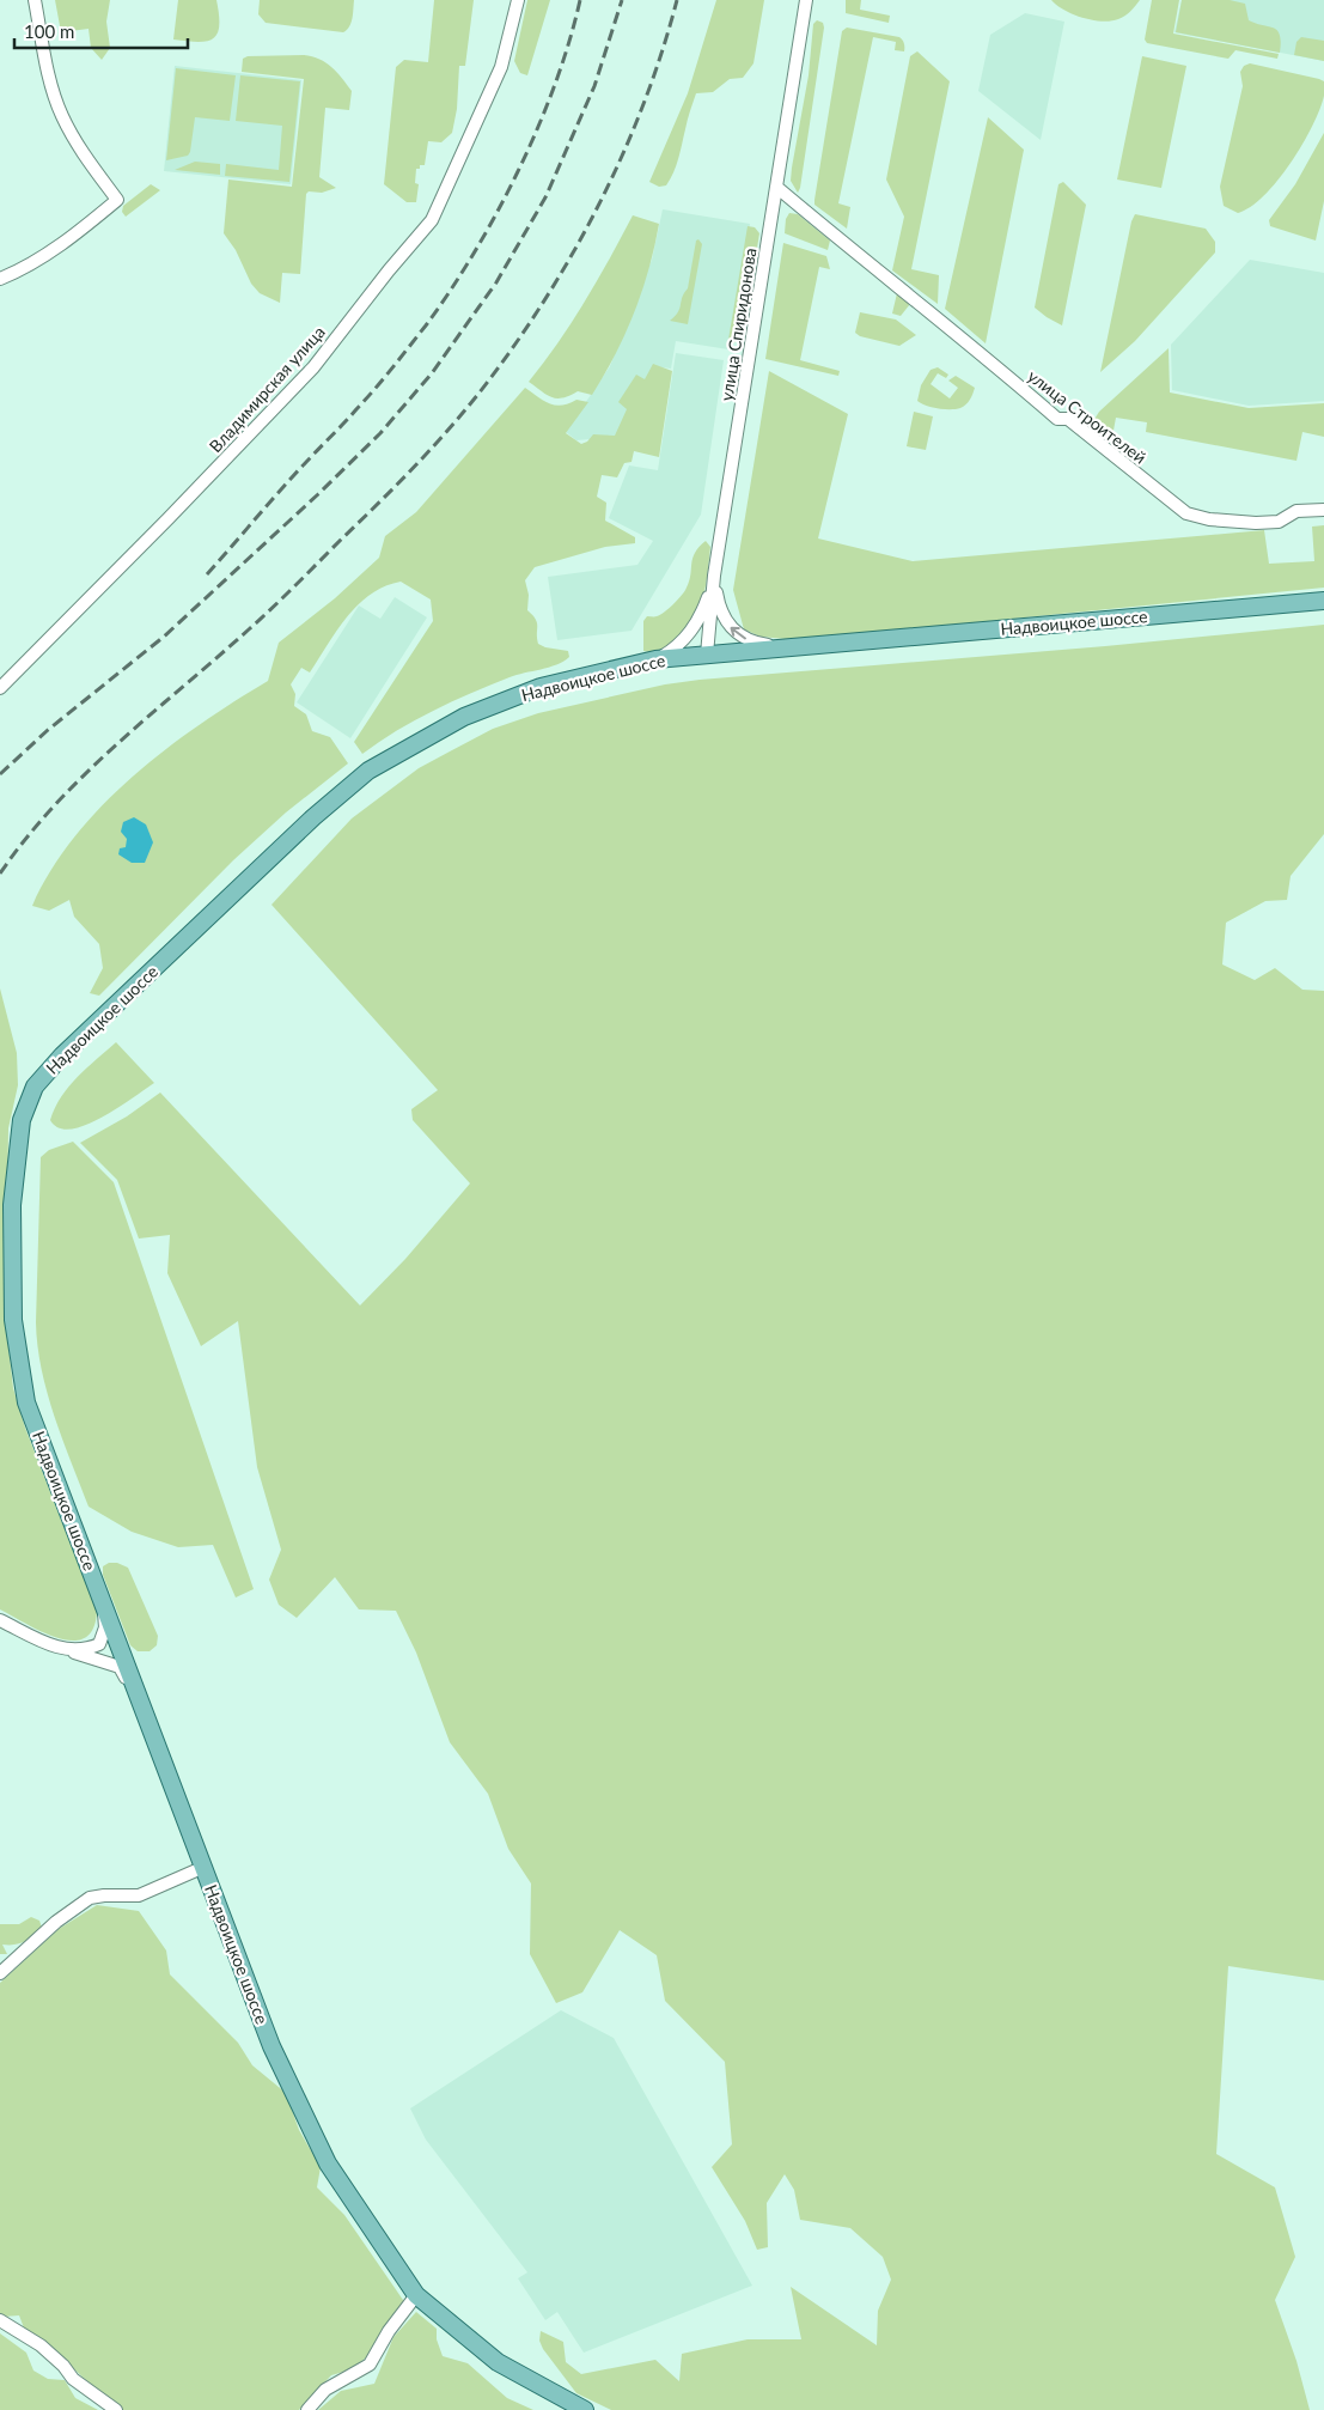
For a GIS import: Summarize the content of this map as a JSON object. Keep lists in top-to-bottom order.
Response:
{
  "streets": {
    "main road": ["Надвоицкое шоссе"],
    "street": ["улица Спиридонова", "Владимирская улица", "улица Строителей"]
  },
  "crossings": [
    ["улица Спиридонова", "улица Строителей"],
    ["улица Спиридонова", "Надвоицкое шоссе"]
  ],
  "scale_bar": "100 m"
}
